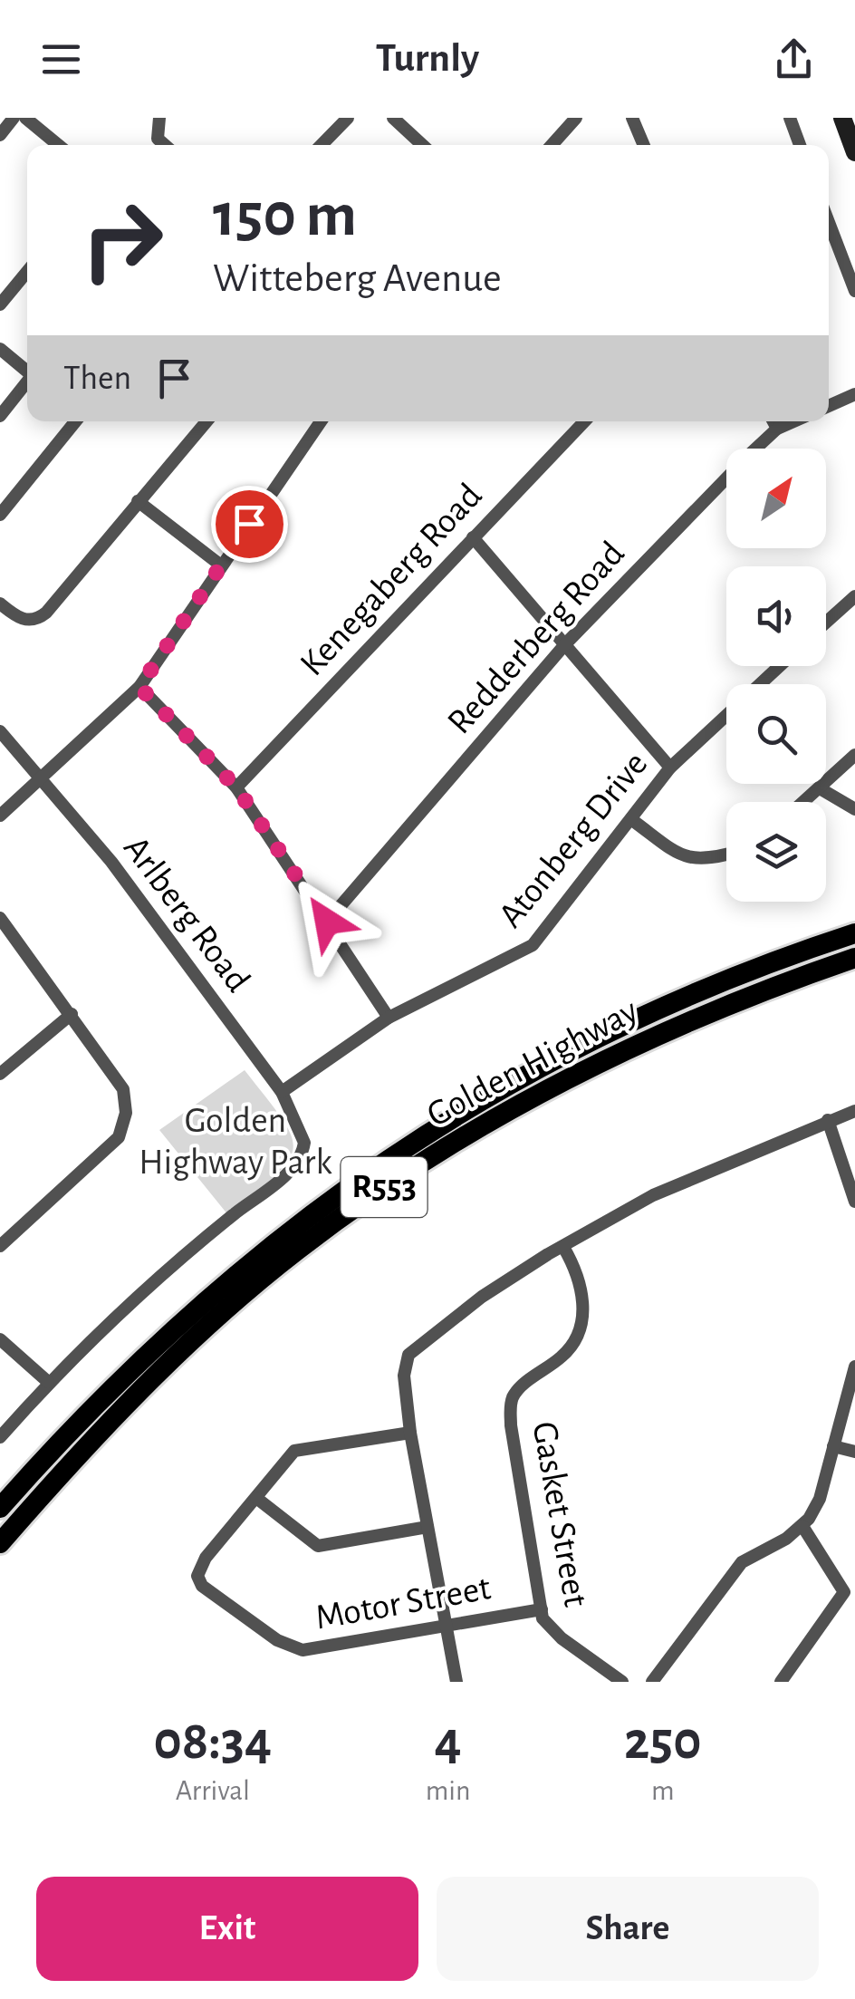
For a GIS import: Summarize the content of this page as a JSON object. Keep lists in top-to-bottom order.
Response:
{
  "streets": {
    "main road": ["Golden Highway", "R553"],
    "street": [
      "Kenegaberg Road",
      "Redderberg Road",
      "Atonberg Drive",
      "Arlberg Road",
      "Gasket Street",
      "Motor Street"
    ]
  },
  "crossings": [
    ["Atonberg Drive", "Arlberg Road"],
    ["Gasket Street", "Motor Street"]
  ],
  "parks": ["Golden Highway Park"],
  "north": "top right",
  "page": {
    "header": "Turnly",
    "turn": ["150 m", "Witteberg Avenue"],
    "then": "Then",
    "eta": [
      "08:34",
      "Arrival",
      "4",
      "min",
      "250",
      "m"
    ],
    "buttons": ["Exit", "Share"]
  }
}
